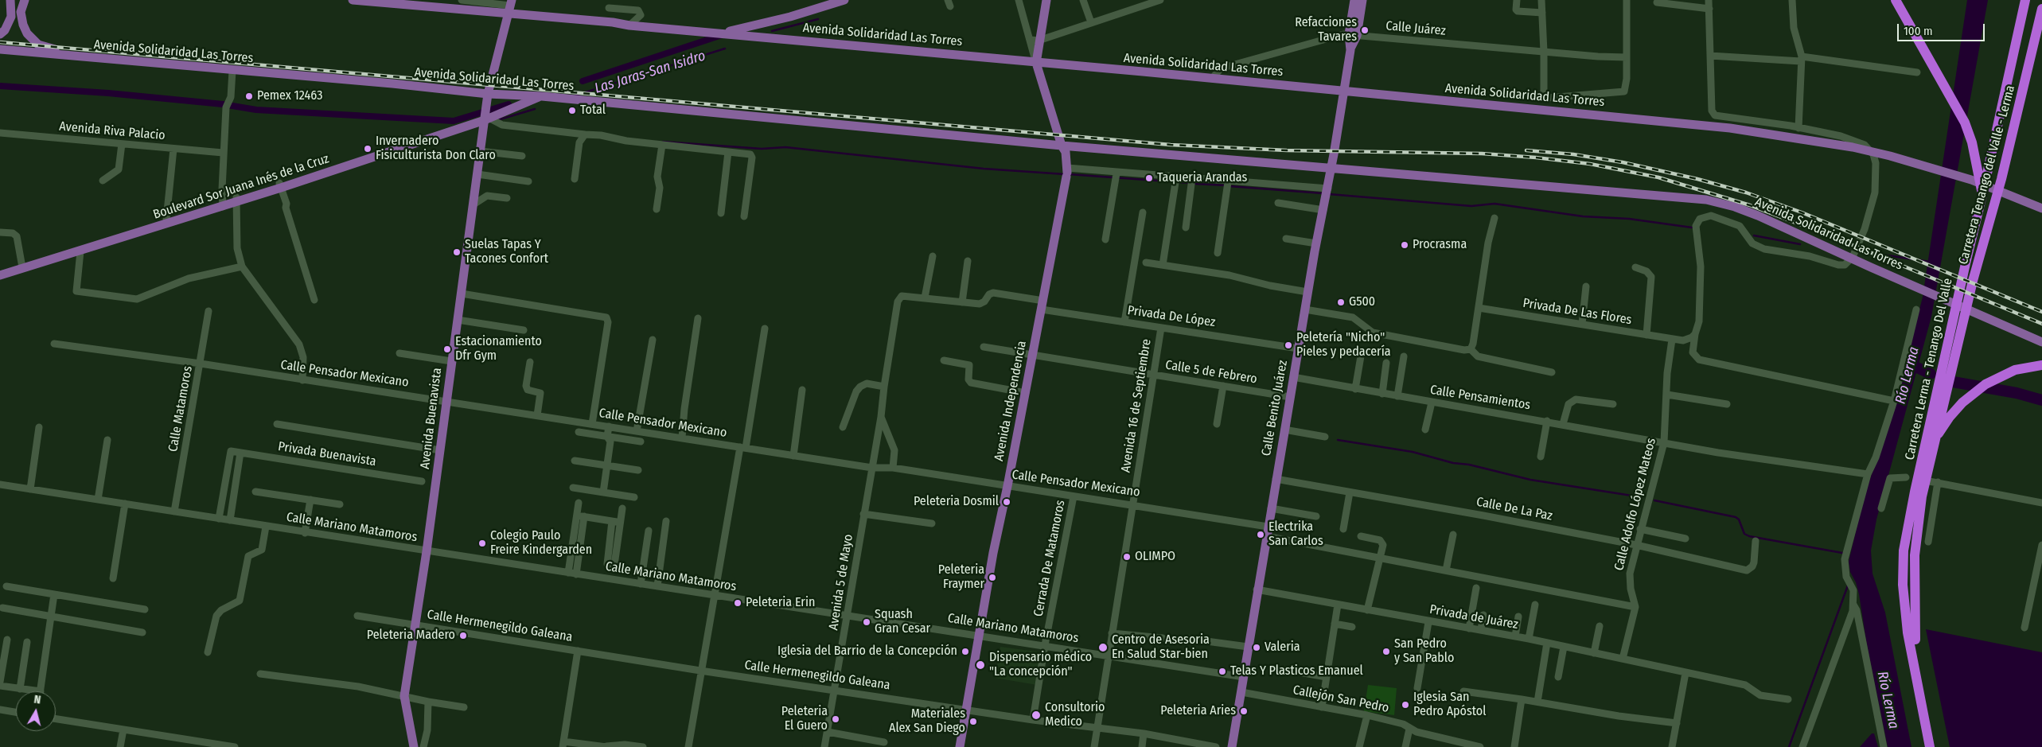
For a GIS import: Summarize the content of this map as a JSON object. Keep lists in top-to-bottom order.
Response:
{
  "streets": {
    "highway": ["Carretera Tenango del Valle - Lerma", "Carretera Lerma - Tenango Del Valle"],
    "main road": [
      "Avenida Solidaridad Las Torres",
      "Boulevard Sor Juana Inés de la Cruz",
      "Avenida Independencia",
      "Calle Benito Juárez",
      "Avenida Buenavista"
    ],
    "street": [
      "Calle Juárez",
      "Avenida Riva Palacio",
      "Privada De Las Flores",
      "Privada De López",
      "Calle 5 de Febrero",
      "Calle Pensador Mexicano",
      "Calle Pensamientos",
      "Avenida 16 de Septiembre",
      "Calle Matamoros",
      "Privada Buenavista",
      "Calle Adolfo López Mateos",
      "Calle De La Paz",
      "Calle Mariano Matamoros",
      "Cerrada De Matamoros",
      "Avenida 5 de Mayo",
      "Privada de Juárez",
      "Calle Hermenegildo Galeana",
      "Callejón San Pedro"
    ]
  },
  "crossings": [
    ["Calle Juárez", "Avenida Solidaridad Las Torres"],
    ["Calle Juárez", "Calle Benito Juárez"],
    ["Avenida Solidaridad Las Torres", "Boulevard Sor Juana Inés de la Cruz"],
    ["Avenida Solidaridad Las Torres", "Avenida Independencia"],
    ["Avenida Solidaridad Las Torres", "Calle Benito Juárez"],
    ["Avenida Solidaridad Las Torres", "Avenida Buenavista"],
    ["Boulevard Sor Juana Inés de la Cruz", "Avenida Buenavista"],
    ["Privada De Las Flores", "Calle Adolfo López Mateos"],
    ["Privada De López", "Avenida Independencia"],
    ["Privada De López", "Avenida 16 de Septiembre"],
    ["Privada De López", "Calle Benito Juárez"],
    ["Privada De López", "Avenida 5 de Mayo"],
    ["Calle 5 de Febrero", "Avenida Independencia"],
    ["Calle 5 de Febrero", "Avenida 16 de Septiembre"],
    ["Calle 5 de Febrero", "Calle Benito Juárez"],
    ["Calle Pensador Mexicano", "Avenida Independencia"],
    ["Calle Pensador Mexicano", "Avenida 16 de Septiembre"],
    ["Calle Pensador Mexicano", "Calle Benito Juárez"],
    ["Calle Pensador Mexicano", "Calle Matamoros"],
    ["Calle Pensador Mexicano", "Avenida Buenavista"],
    ["Calle Pensador Mexicano", "Cerrada De Matamoros"],
    ["Calle Pensador Mexicano", "Avenida 5 de Mayo"],
    ["Calle Pensamientos", "Calle Benito Juárez"],
    ["Calle Pensamientos", "Calle Adolfo López Mateos"],
    ["Avenida Independencia", "Calle Mariano Matamoros"],
    ["Avenida Independencia", "Calle Hermenegildo Galeana"],
    ["Avenida 16 de Septiembre", "Calle Mariano Matamoros"],
    ["Avenida 16 de Septiembre", "Calle Hermenegildo Galeana"],
    ["Calle Benito Juárez", "Calle De La Paz"],
    ["Calle Benito Juárez", "Calle Mariano Matamoros"],
    ["Calle Benito Juárez", "Privada de Juárez"],
    ["Calle Benito Juárez", "Callejón San Pedro"],
    ["Calle Matamoros", "Calle Mariano Matamoros"],
    ["Avenida Buenavista", "Calle Mariano Matamoros"],
    ["Avenida Buenavista", "Calle Hermenegildo Galeana"],
    ["Calle Adolfo López Mateos", "Calle De La Paz"],
    ["Calle Adolfo López Mateos", "Privada de Juárez"],
    ["Calle Mariano Matamoros", "Cerrada De Matamoros"],
    ["Calle Mariano Matamoros", "Avenida 5 de Mayo"],
    ["Cerrada De Matamoros", "Calle Hermenegildo Galeana"],
    ["Avenida 5 de Mayo", "Calle Hermenegildo Galeana"]
  ],
  "water": ["Las Jaras-San Isidro", "Río Lerma"],
  "places": [
    "Refacciones Tavares",
    "Pemex 12463",
    "Total",
    "Invernadero Fisiculturista Don Claro",
    "Taqueria Arandas",
    "Procrasma",
    "Suelas Tapas Y Tacones Confort",
    "G500",
    "Peletería \"Nicho\" Pieles y pedacería",
    "Estacionamiento Dfr Gym",
    "Peleteria Dosmil",
    "Electrika San Carlos",
    "Colegio Paulo Freire Kindergarden",
    "OLIMPO",
    "Peleteria Fraymer",
    "Peleteria Erin",
    "Squash Gran Cesar",
    "Peleteria Madero",
    "Centro de Asesoria En Salud Star-bien",
    "Valeria",
    "Iglesia del Barrio de la Concepción",
    "San Pedro y San Pablo",
    "Dispensario médico \"La concepción\"",
    "Telas Y Plasticos Emanuel",
    "Iglesia San Pedro Apóstol",
    "Peleteria Aries",
    "Consultorio Medico",
    "Peleteria El Guero",
    "Materiales Alex San Diego"
  ],
  "scale_bar": "100 m",
  "north": "top"
}
